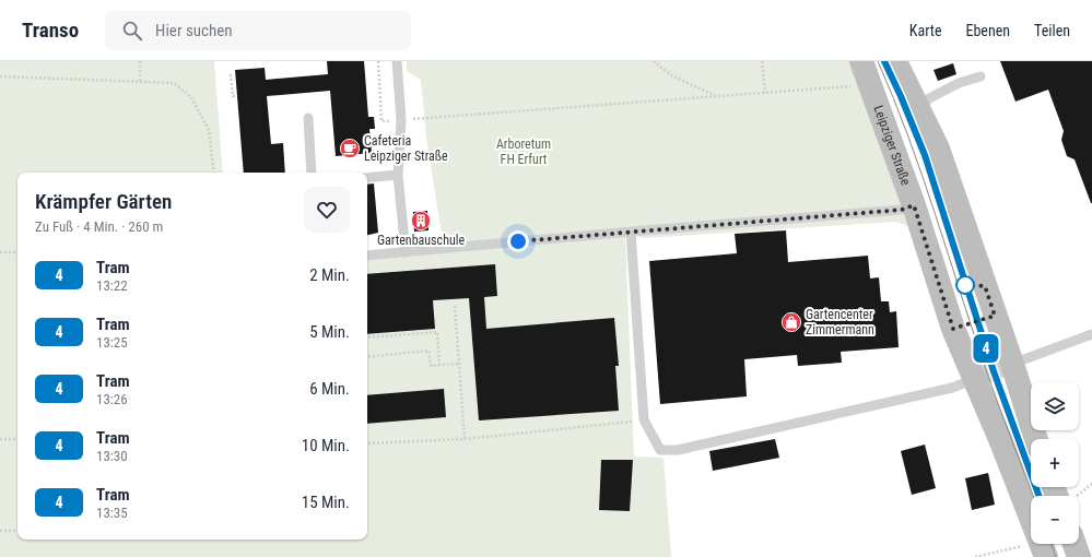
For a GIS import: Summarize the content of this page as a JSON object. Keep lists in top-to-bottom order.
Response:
{
  "streets": {
    "main road": ["Leipziger Straße"]
  },
  "parks": ["Arboretum FH Erfurt"],
  "places": {
    "cafe": ["Cafeteria Leipziger Straße"],
    "building": ["Gartenbauschule"],
    "shop": ["Gartencenter Zimmermann"]
  },
  "lines": ["tram line 4"],
  "page": {
    "header": "Transo",
    "search": "Hier suchen",
    "nav": ["Karte", "Ebenen", "Teilen"],
    "on_map": "4",
    "heading": ["Krämpfer Gärten", "Zu Fuß · 4 Min. · 260 m"],
    "list": [
      {
        "mark": "4",
        "name": "Tram",
        "note": "13:22",
        "value": "2 Min."
      },
      {
        "mark": "4",
        "name": "Tram",
        "note": "13:25",
        "value": "5 Min."
      },
      {
        "mark": "4",
        "name": "Tram",
        "note": "13:26",
        "value": "6 Min."
      },
      {
        "mark": "4",
        "name": "Tram",
        "note": "13:30",
        "value": "10 Min."
      },
      {
        "mark": "4",
        "name": "Tram",
        "note": "13:35",
        "value": "15 Min."
      }
    ],
    "map_buttons": ["+", "−"]
  }
}
